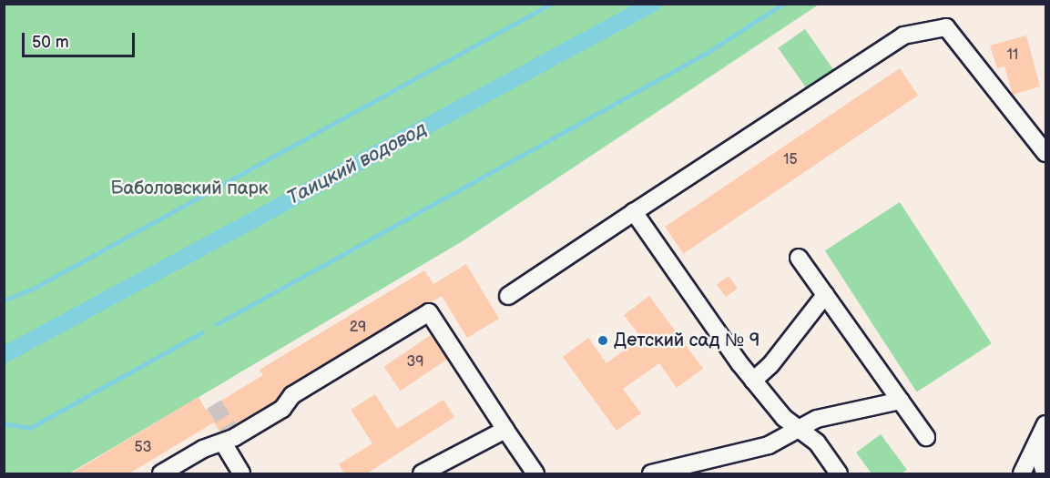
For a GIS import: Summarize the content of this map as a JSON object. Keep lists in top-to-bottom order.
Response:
{
  "water": ["Таицкий водовод"],
  "parks": ["Баболовский парк"],
  "places": ["Детский сад № 9"],
  "house_numbers": [
    "11",
    "15",
    "29",
    "39",
    "53"
  ],
  "scale_bar": "50 m"
}
